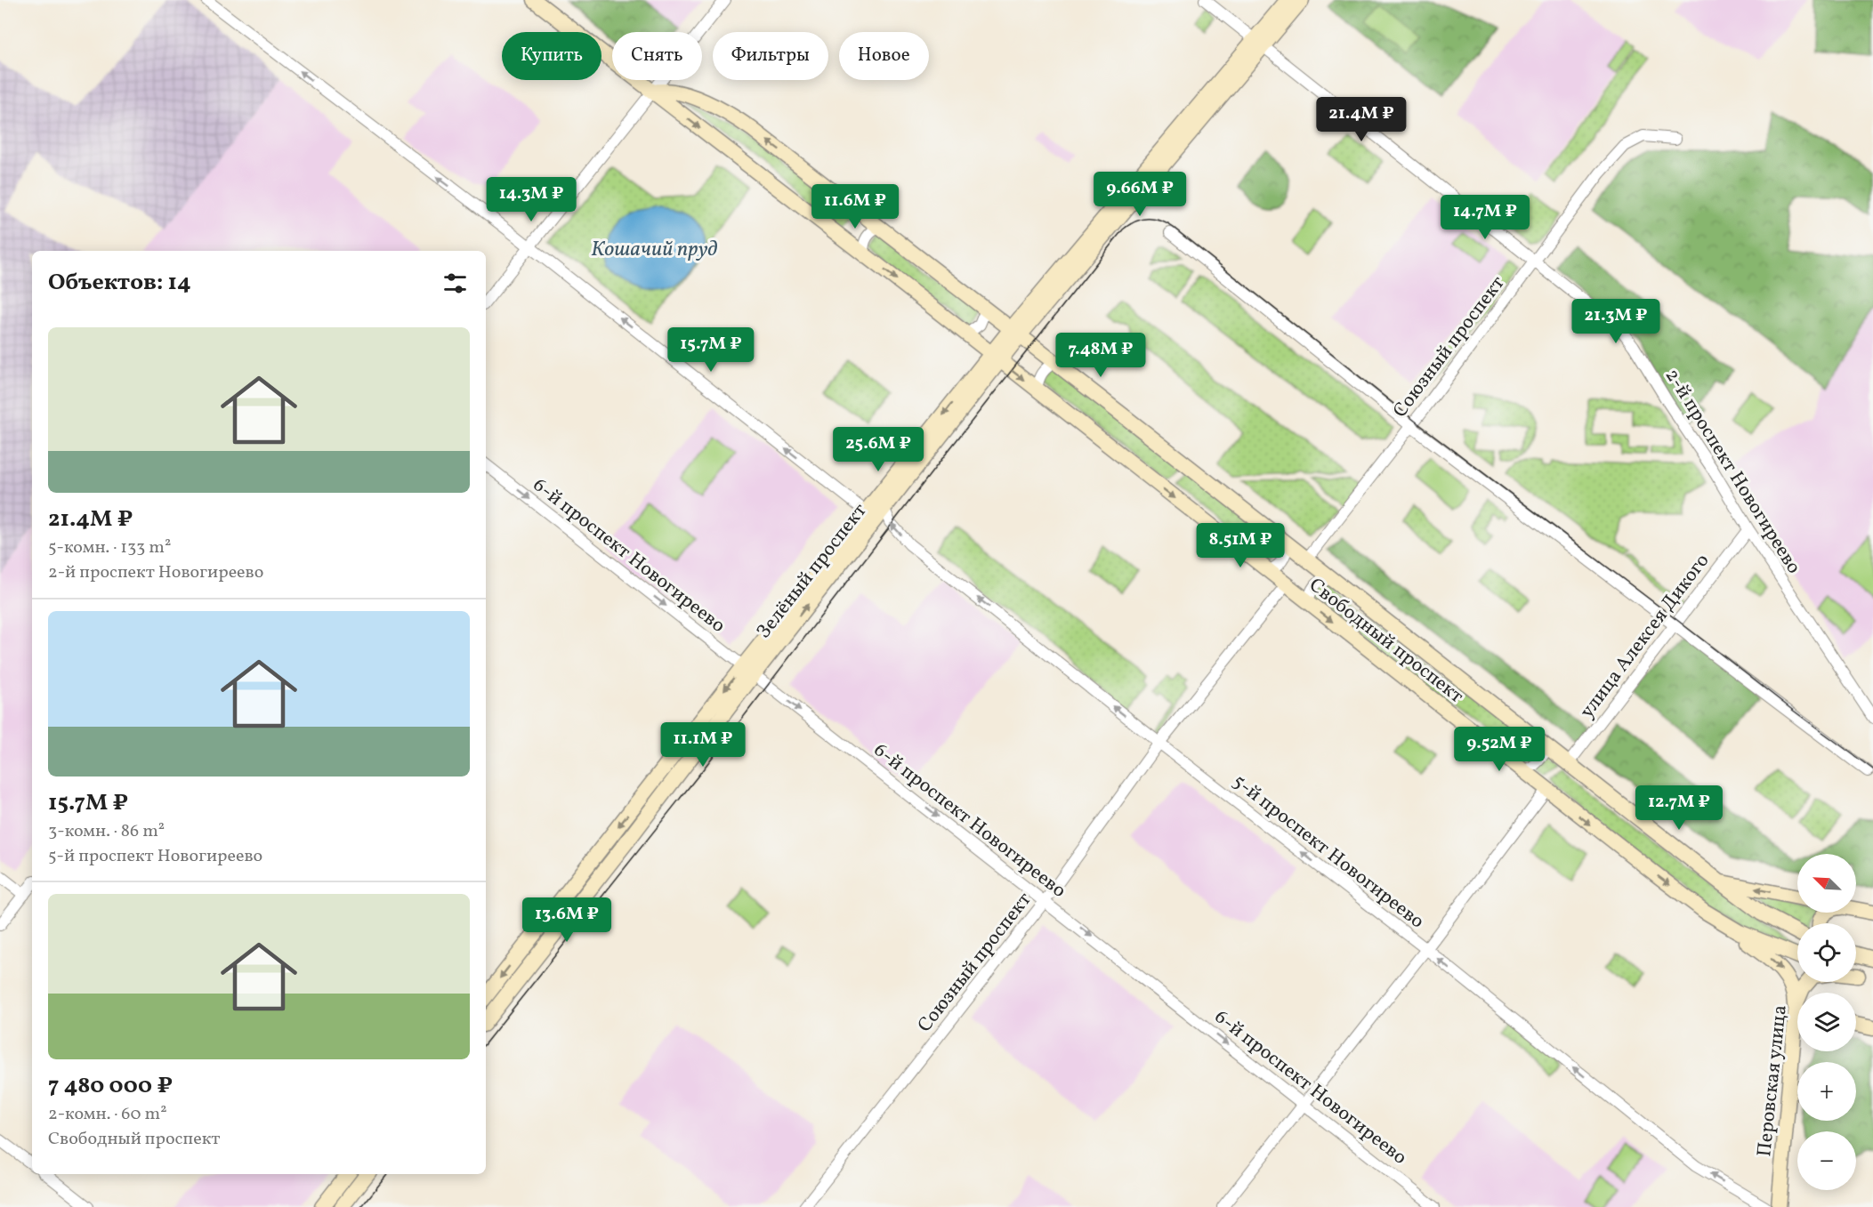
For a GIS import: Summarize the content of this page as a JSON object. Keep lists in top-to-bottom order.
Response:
{
  "streets": {
    "main road": ["Зелёный проспект", "Свободный проспект", "Перовская улица"],
    "street": [
      "Союзный проспект",
      "2-й проспект Новогиреево",
      "6-й проспект Новогиреево",
      "улица Алексея Дикого",
      "5-й проспект Новогиреево"
    ]
  },
  "crossings": [
    ["Союзный проспект", "2-й проспект Новогиреево"],
    ["Союзный проспект", "6-й проспект Новогиреево"],
    ["Союзный проспект", "Свободный проспект"],
    ["Союзный проспект", "5-й проспект Новогиреево"],
    ["2-й проспект Новогиреево", "Зелёный проспект"],
    ["2-й проспект Новогиреево", "улица Алексея Дикого"],
    ["6-й проспект Новогиреево", "Зелёный проспект"],
    ["Зелёный проспект", "Свободный проспект"],
    ["Зелёный проспект", "5-й проспект Новогиреево"],
    ["улица Алексея Дикого", "Свободный проспект"]
  ],
  "one_way": ["6-й проспект Новогиреево", "5-й проспект Новогиреево"],
  "water": ["Кошачий пруд"],
  "north": "top left",
  "page": {
    "chip": [
      "Купить",
      "Снять",
      "Фильтры",
      "Новое"
    ],
    "price": [
      "21.4M ₽",
      "9.66M ₽",
      "14.3M ₽",
      "11.6M ₽",
      "14.7M ₽",
      "21.3M ₽",
      "15.7M ₽",
      "7.48M ₽",
      "25.6M ₽",
      "8.51M ₽",
      "11.1M ₽",
      "9.52M ₽",
      "12.7M ₽",
      "13.6M ₽"
    ],
    "heading": "Объектов: 14",
    "list": [
      {
        "name": "21.4M ₽",
        "note": "5-комн. · 133 m² · 2-й проспект Новогиреево"
      },
      {
        "name": "15.7M ₽",
        "note": "3-комн. · 86 m² · 5-й проспект Новогиреево"
      },
      {
        "name": "7 480 000 ₽",
        "note": "2-комн. · 60 m² · Свободный проспект"
      }
    ],
    "map_buttons": ["+", "−"]
  }
}
